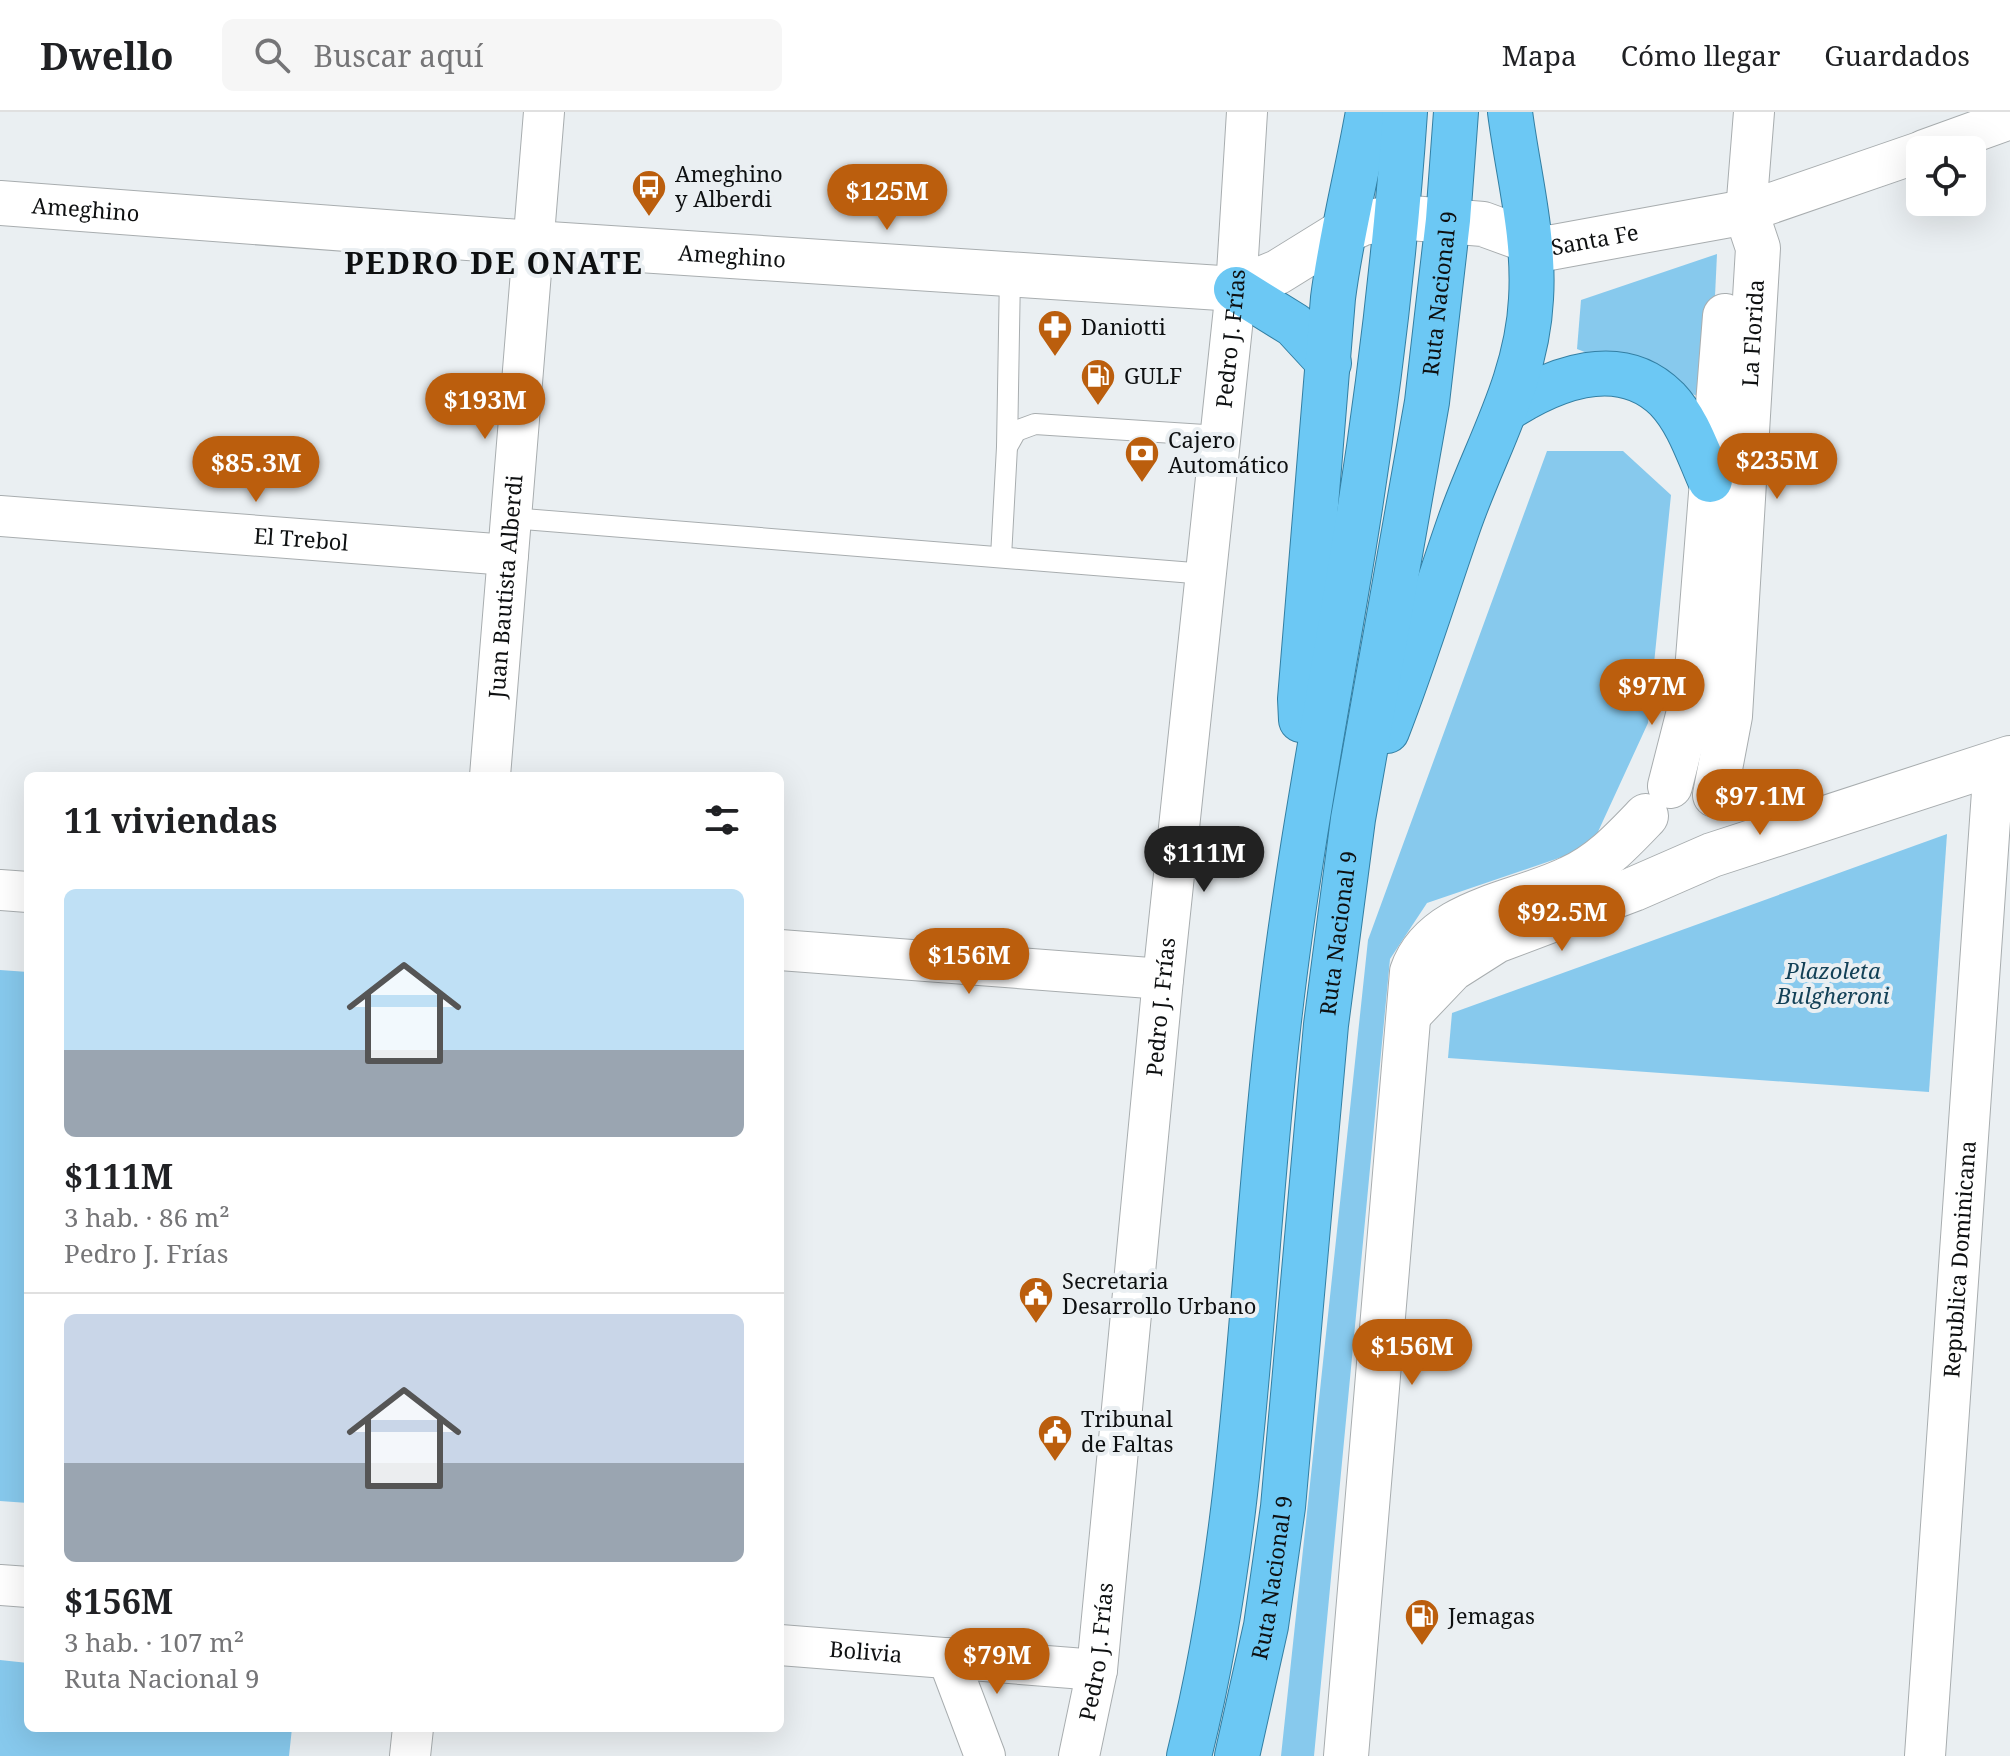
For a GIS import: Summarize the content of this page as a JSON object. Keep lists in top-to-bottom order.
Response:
{
  "streets": {
    "highway": ["Ruta Nacional 9"],
    "street": [
      "Ameghino",
      "Santa Fe",
      "La Florida",
      "Pedro J. Frías",
      "El Trebol",
      "Juan Bautista Alberdi",
      "Republica Dominicana",
      "Bolivia"
    ]
  },
  "crossings": [
    ["Ameghino", "Santa Fe"],
    ["Ameghino", "Ruta Nacional 9"],
    ["Ameghino", "Pedro J. Frías"],
    ["Ameghino", "Juan Bautista Alberdi"],
    ["Santa Fe", "Ruta Nacional 9"],
    ["Santa Fe", "La Florida"],
    ["Pedro J. Frías", "Bolivia"],
    ["El Trebol", "Juan Bautista Alberdi"]
  ],
  "districts": ["PEDRO DE ONATE"],
  "parks": ["Plazoleta Bulgheroni"],
  "places": {
    "bus stop": ["Ameghino y Alberdi"],
    "pharmacy": ["Daniotti"],
    "fuel station": ["GULF", "Jemagas"],
    "bank": ["Cajero Automático"],
    "public building": ["Secretaria Desarrollo Urbano", "Tribunal de Faltas"]
  },
  "page": {
    "header": "Dwello",
    "search": "Buscar aquí",
    "nav": ["Mapa", "Cómo llegar", "Guardados"],
    "price": [
      "$125M",
      "$193M",
      "$235M",
      "$85.3M",
      "$97M",
      "$97.1M",
      "$111M",
      "$92.5M",
      "$156M",
      "$156M",
      "$79M"
    ],
    "heading": "11 viviendas",
    "list": [
      {
        "name": "$111M",
        "note": "3 hab. · 86 m² · Pedro J. Frías"
      },
      {
        "name": "$156M",
        "note": "3 hab. · 107 m² · Ruta Nacional 9"
      }
    ]
  }
}
